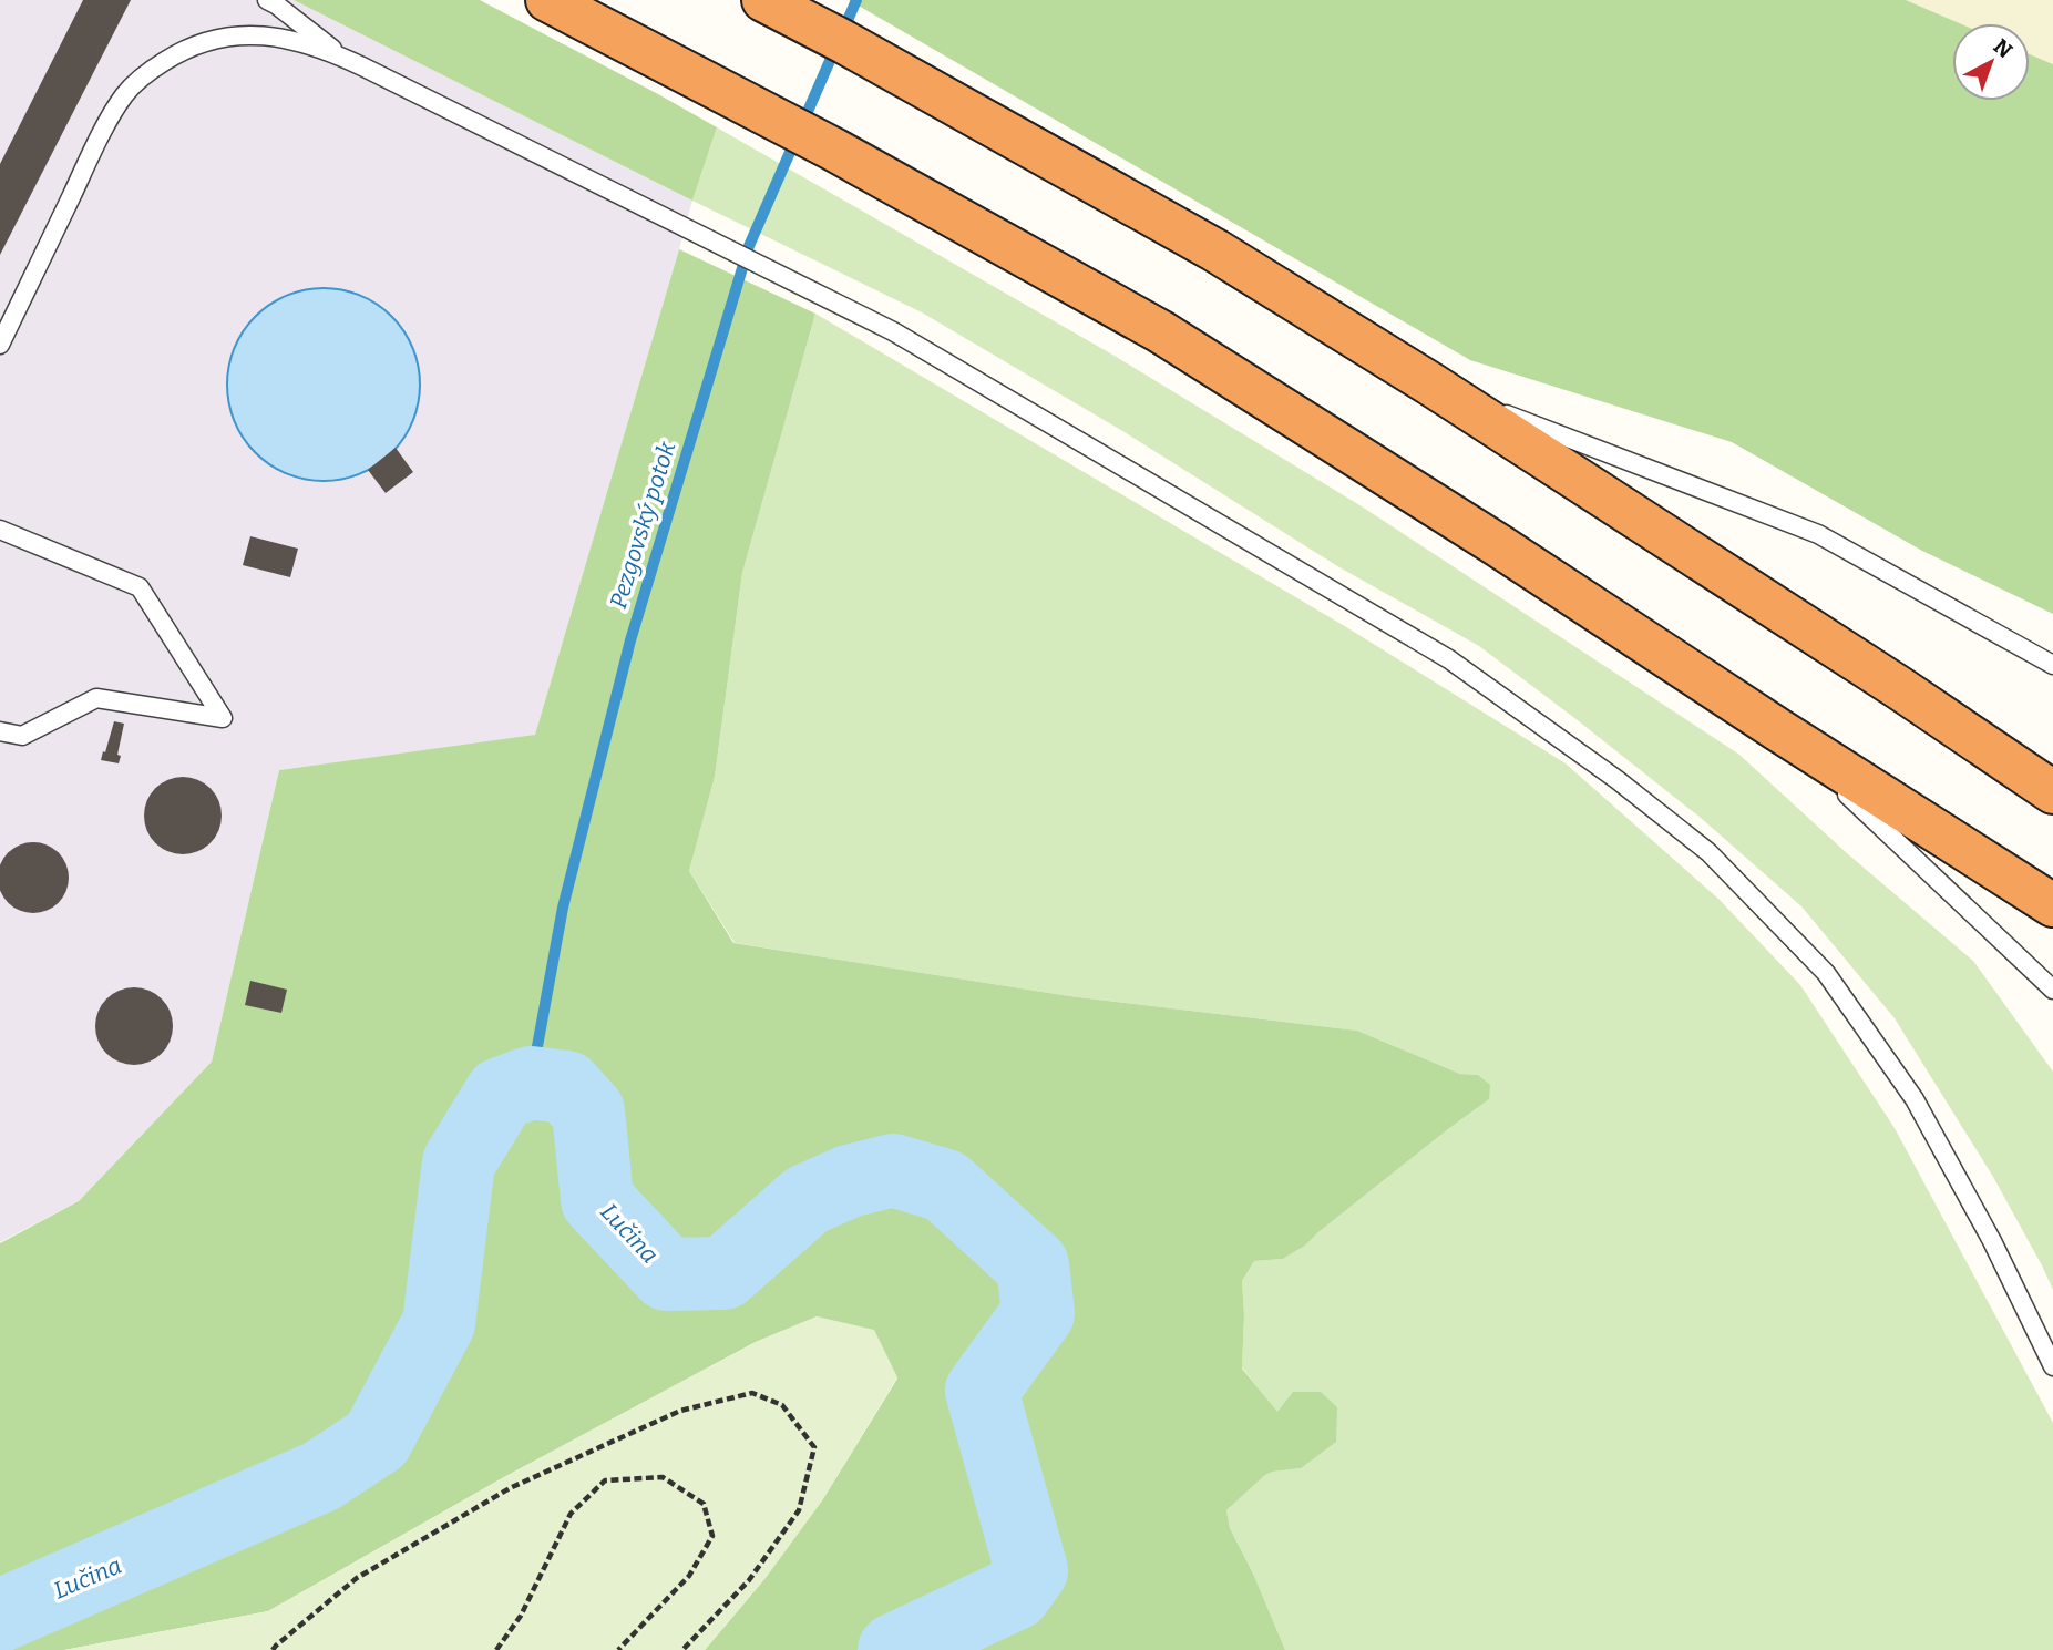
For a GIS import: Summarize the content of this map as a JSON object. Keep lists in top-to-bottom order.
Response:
{
  "water": ["Pezgovský potok", "Lučina"],
  "north": "top right"
}
